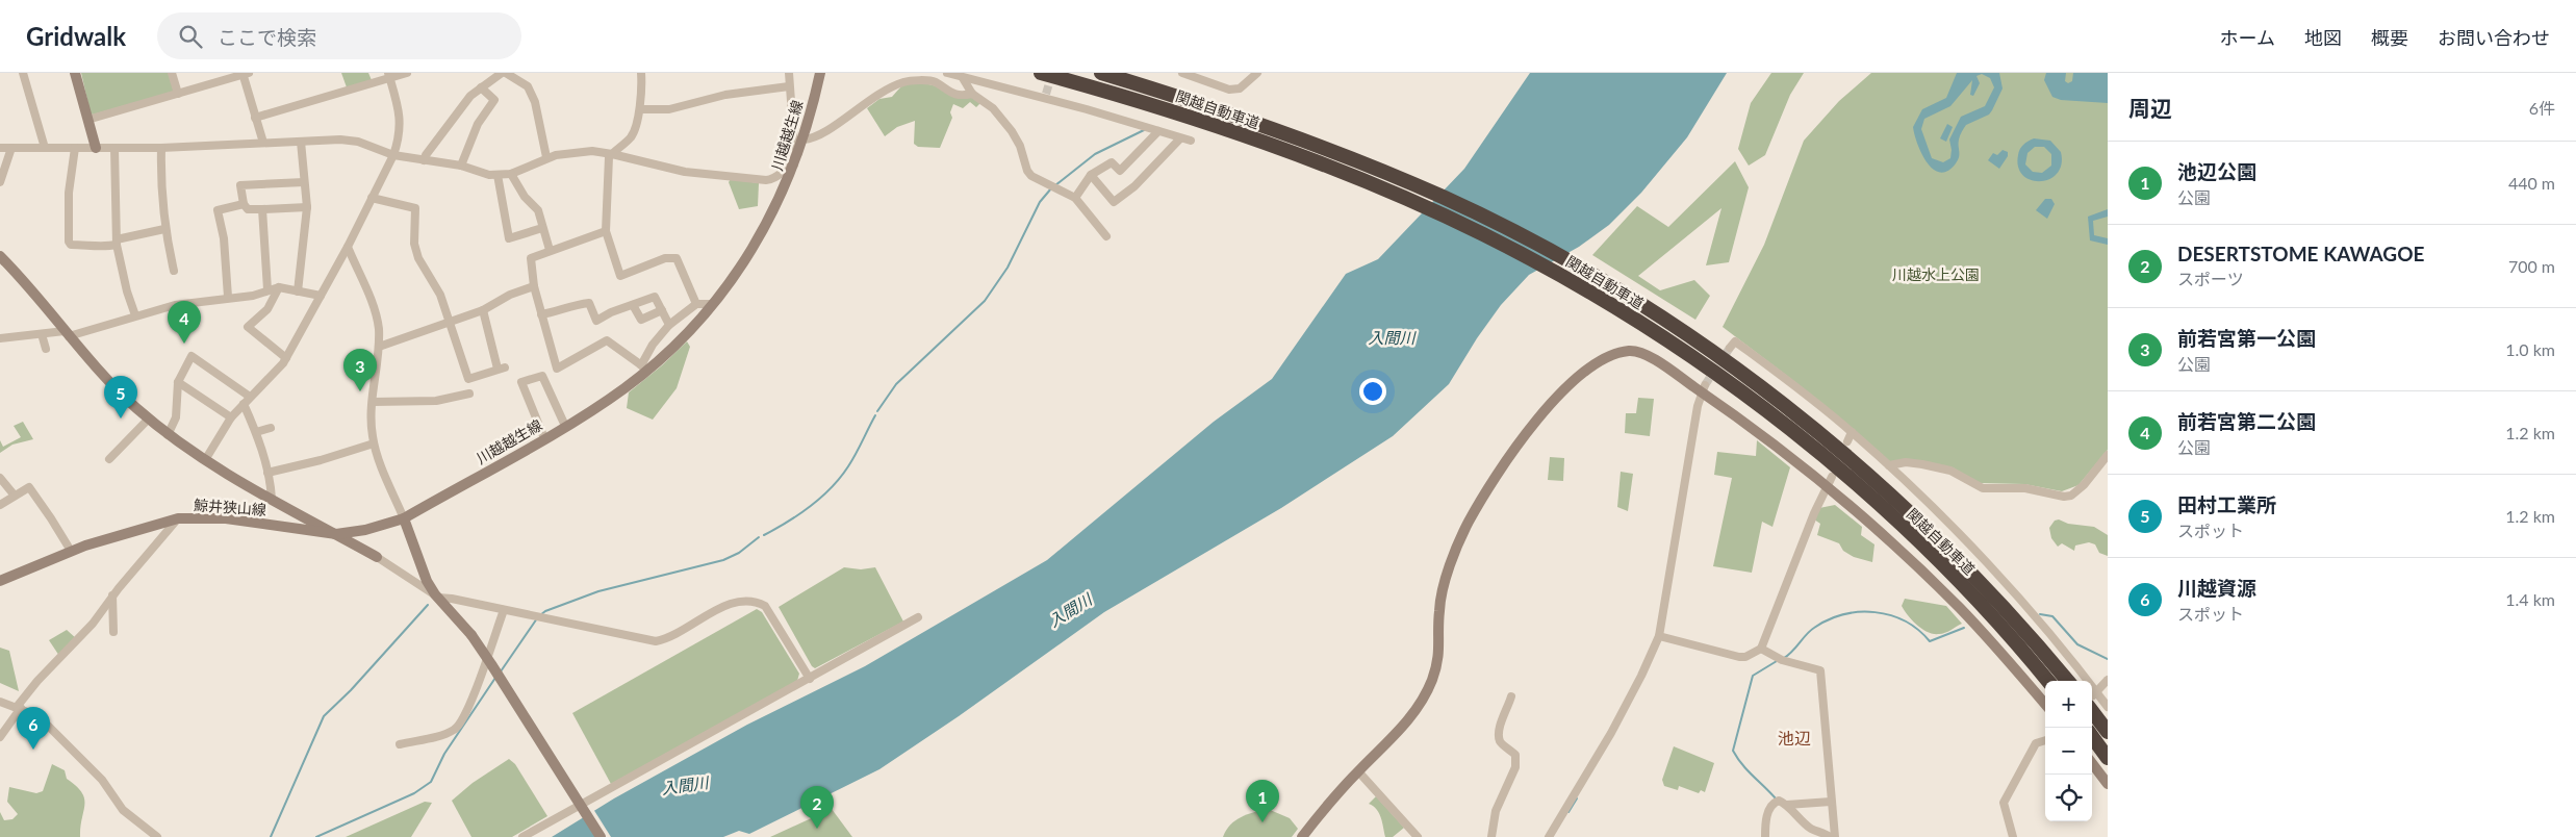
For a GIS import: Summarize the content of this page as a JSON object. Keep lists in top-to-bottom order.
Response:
{
  "streets": {
    "highway": ["関越自動車道"],
    "street": ["川越越生線", "鯨井狭山線"]
  },
  "crossings": [
    ["川越越生線", "鯨井狭山線"]
  ],
  "districts": ["池辺"],
  "water": ["入間川"],
  "parks": ["川越水上公園"],
  "page": {
    "header": "Gridwalk",
    "search": "ここで検索",
    "nav": [
      "ホーム",
      "地図",
      "概要",
      "お問い合わせ"
    ],
    "heading": ["周辺", "6件"],
    "list": [
      {
        "mark": "1",
        "name": "池辺公園",
        "note": "公園",
        "value": "440 m"
      },
      {
        "mark": "2",
        "name": "DESERTSTOME KAWAGOE",
        "note": "スポーツ",
        "value": "700 m"
      },
      {
        "mark": "3",
        "name": "前若宮第一公園",
        "note": "公園",
        "value": "1.0 km"
      },
      {
        "mark": "4",
        "name": "前若宮第二公園",
        "note": "公園",
        "value": "1.2 km"
      },
      {
        "mark": "5",
        "name": "田村工業所",
        "note": "スポット",
        "value": "1.2 km"
      },
      {
        "mark": "6",
        "name": "川越資源",
        "note": "スポット",
        "value": "1.4 km"
      }
    ],
    "pins": [
      "4",
      "3",
      "5",
      "6",
      "1",
      "2"
    ],
    "map_buttons": ["+", "−"]
  }
}
